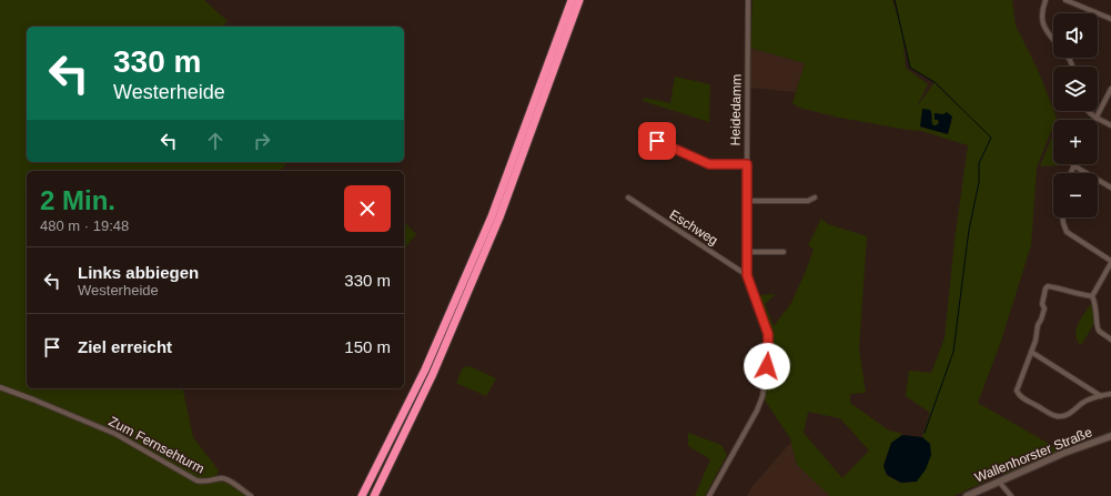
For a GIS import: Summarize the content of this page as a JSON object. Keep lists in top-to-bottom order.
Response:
{
  "streets": {
    "main road": ["Wallenhorster Straße"],
    "street": ["Heidedamm", "Eschweg", "Zum Fernsehturm"]
  },
  "crossings": [
    ["Heidedamm", "Eschweg"]
  ],
  "page": {
    "map_buttons": ["+", "−"],
    "turn": ["330 m", "Westerheide"],
    "heading": ["2 Min.", "480 m · 19:48"],
    "list": [
      {
        "name": "Links abbiegen",
        "note": "Westerheide",
        "value": "330 m"
      },
      {
        "name": "Ziel erreicht",
        "value": "150 m"
      }
    ]
  }
}
